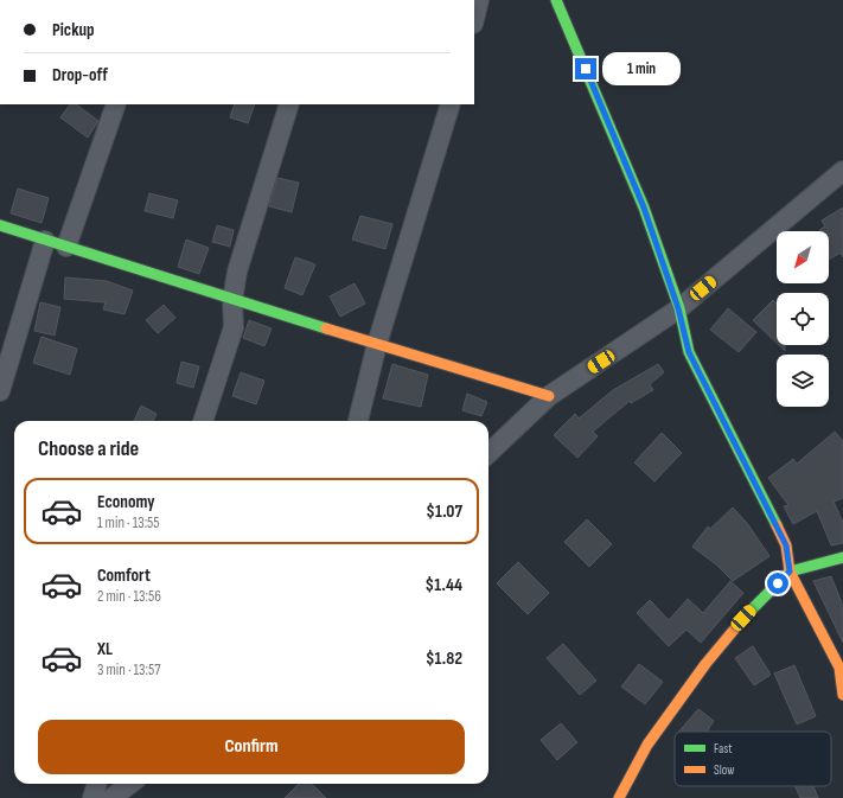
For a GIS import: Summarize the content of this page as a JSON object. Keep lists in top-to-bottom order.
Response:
{
  "legend": ["Fast", "Slow"],
  "north": "bottom left",
  "page": {
    "banner": ["Pickup", "Drop-off"],
    "bubble": "1 min",
    "heading": "Choose a ride",
    "list": [
      {
        "name": "Economy",
        "note": "1 min · 13:55",
        "value": "$1.07"
      },
      {
        "name": "Comfort",
        "note": "2 min · 13:56",
        "value": "$1.44"
      },
      {
        "name": "XL",
        "note": "3 min · 13:57",
        "value": "$1.82"
      }
    ],
    "buttons": "Confirm"
  }
}
